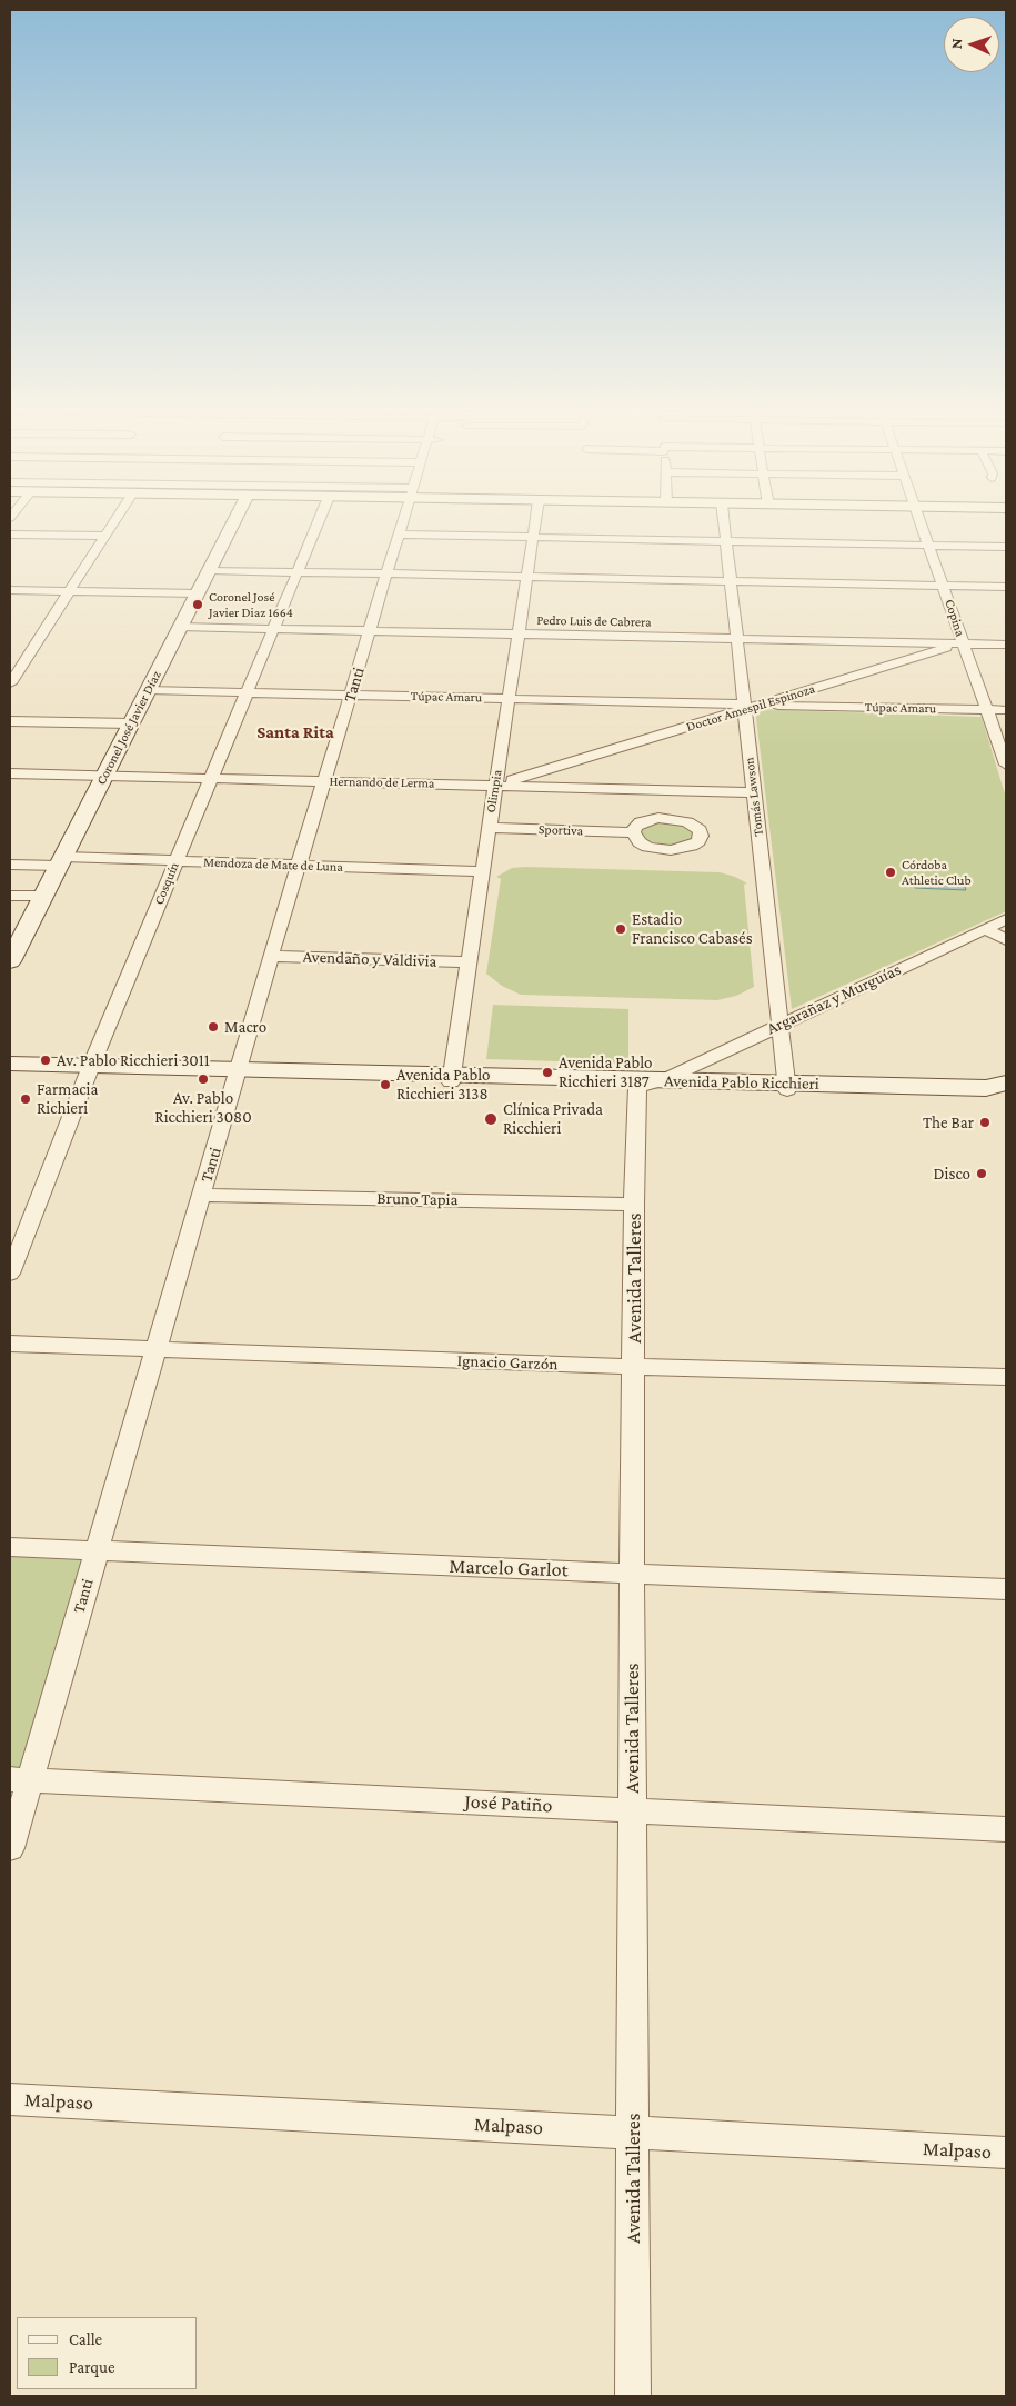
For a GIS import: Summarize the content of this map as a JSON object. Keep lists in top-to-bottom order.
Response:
{
  "streets": {
    "main road": ["Coronel José Javier Díaz", "Avenida Pablo Ricchieri"],
    "street": [
      "Copina",
      "Pedro Luis de Cabrera",
      "Tanti",
      "Túpac Amaru",
      "Doctor Amespil Espinoza",
      "Hernando de Lerma",
      "Olimpia",
      "Tomás Lawson",
      "Sportiva",
      "Mendoza de Mate de Luna",
      "Cosquín",
      "Avendaño y Valdivia",
      "Argarañaz y Murguías",
      "Bruno Tapia",
      "Avenida Talleres",
      "Ignacio Garzón",
      "Marcelo Garlot",
      "José Patiño",
      "Malpaso"
    ]
  },
  "crossings": [
    ["Copina", "Pedro Luis de Cabrera"],
    ["Copina", "Túpac Amaru"],
    ["Copina", "Doctor Amespil Espinoza"],
    ["Pedro Luis de Cabrera", "Tanti"],
    ["Pedro Luis de Cabrera", "Doctor Amespil Espinoza"],
    ["Pedro Luis de Cabrera", "Coronel José Javier Díaz"],
    ["Pedro Luis de Cabrera", "Olimpia"],
    ["Pedro Luis de Cabrera", "Tomás Lawson"],
    ["Pedro Luis de Cabrera", "Cosquín"],
    ["Tanti", "Túpac Amaru"],
    ["Tanti", "Hernando de Lerma"],
    ["Tanti", "Mendoza de Mate de Luna"],
    ["Tanti", "Avendaño y Valdivia"],
    ["Tanti", "Avenida Pablo Ricchieri"],
    ["Tanti", "Bruno Tapia"],
    ["Tanti", "Ignacio Garzón"],
    ["Tanti", "Marcelo Garlot"],
    ["Tanti", "José Patiño"],
    ["Túpac Amaru", "Doctor Amespil Espinoza"],
    ["Túpac Amaru", "Coronel José Javier Díaz"],
    ["Túpac Amaru", "Olimpia"],
    ["Túpac Amaru", "Tomás Lawson"],
    ["Túpac Amaru", "Cosquín"],
    ["Doctor Amespil Espinoza", "Hernando de Lerma"],
    ["Doctor Amespil Espinoza", "Olimpia"],
    ["Doctor Amespil Espinoza", "Tomás Lawson"],
    ["Coronel José Javier Díaz", "Hernando de Lerma"],
    ["Coronel José Javier Díaz", "Mendoza de Mate de Luna"],
    ["Hernando de Lerma", "Olimpia"],
    ["Hernando de Lerma", "Tomás Lawson"],
    ["Hernando de Lerma", "Cosquín"],
    ["Olimpia", "Sportiva"],
    ["Olimpia", "Mendoza de Mate de Luna"],
    ["Olimpia", "Avendaño y Valdivia"],
    ["Olimpia", "Avenida Pablo Ricchieri"],
    ["Tomás Lawson", "Argarañaz y Murguías"],
    ["Tomás Lawson", "Avenida Pablo Ricchieri"],
    ["Mendoza de Mate de Luna", "Cosquín"],
    ["Cosquín", "Avenida Pablo Ricchieri"],
    ["Argarañaz y Murguías", "Avenida Pablo Ricchieri"],
    ["Avenida Pablo Ricchieri", "Avenida Talleres"],
    ["Bruno Tapia", "Avenida Talleres"],
    ["Avenida Talleres", "Ignacio Garzón"],
    ["Avenida Talleres", "Marcelo Garlot"],
    ["Avenida Talleres", "José Patiño"],
    ["Avenida Talleres", "Malpaso"]
  ],
  "districts": ["Santa Rita"],
  "places": [
    "Coronel José Javier Diaz 1664",
    "Córdoba Athletic Club",
    "Estadio Francisco Cabasés",
    "Macro",
    "Av. Pablo Ricchieri 3011",
    "Avenida Pablo Ricchieri 3187",
    "Av. Pablo Ricchieri 3080",
    "Avenida Pablo Ricchieri 3138",
    "Farmacia Richieri",
    "Clínica Privada Ricchieri",
    "The Bar",
    "Disco"
  ],
  "legend": ["Calle", "Parque"],
  "north": "left"
}
